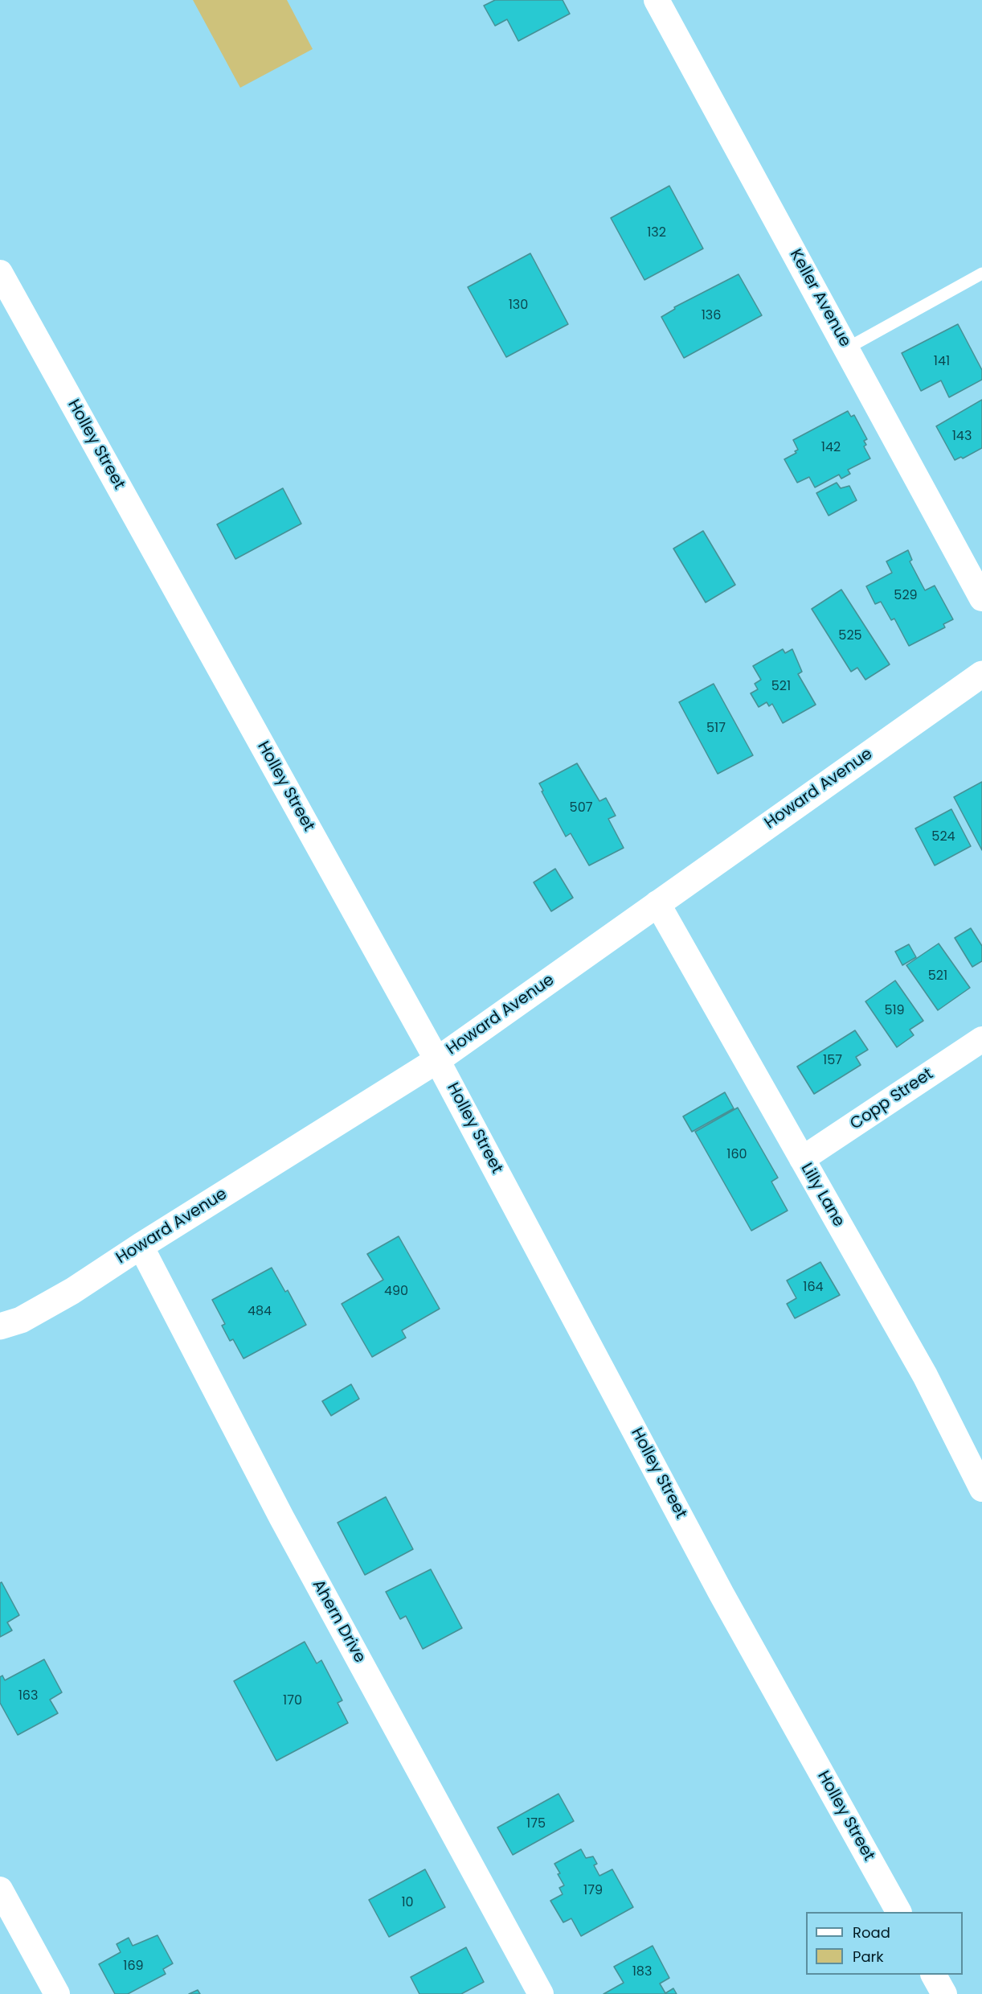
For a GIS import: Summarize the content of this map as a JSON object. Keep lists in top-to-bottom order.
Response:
{
  "streets": {
    "main road": ["Howard Avenue"],
    "street": [
      "Keller Avenue",
      "Holley Street",
      "Copp Street",
      "Lilly Lane",
      "Ahern Drive"
    ]
  },
  "crossings": [
    ["Holley Street", "Howard Avenue"],
    ["Howard Avenue", "Lilly Lane"],
    ["Howard Avenue", "Ahern Drive"],
    ["Copp Street", "Lilly Lane"]
  ],
  "house_numbers": [
    "132",
    "130",
    "136",
    "141",
    "143",
    "142",
    "529",
    "525",
    "521",
    "517",
    "507",
    "524",
    "521",
    "519",
    "157",
    "160",
    "164",
    "490",
    "484",
    "163",
    "170",
    "175",
    "179",
    "10",
    "169",
    "183"
  ],
  "legend": ["Road", "Park"]
}
